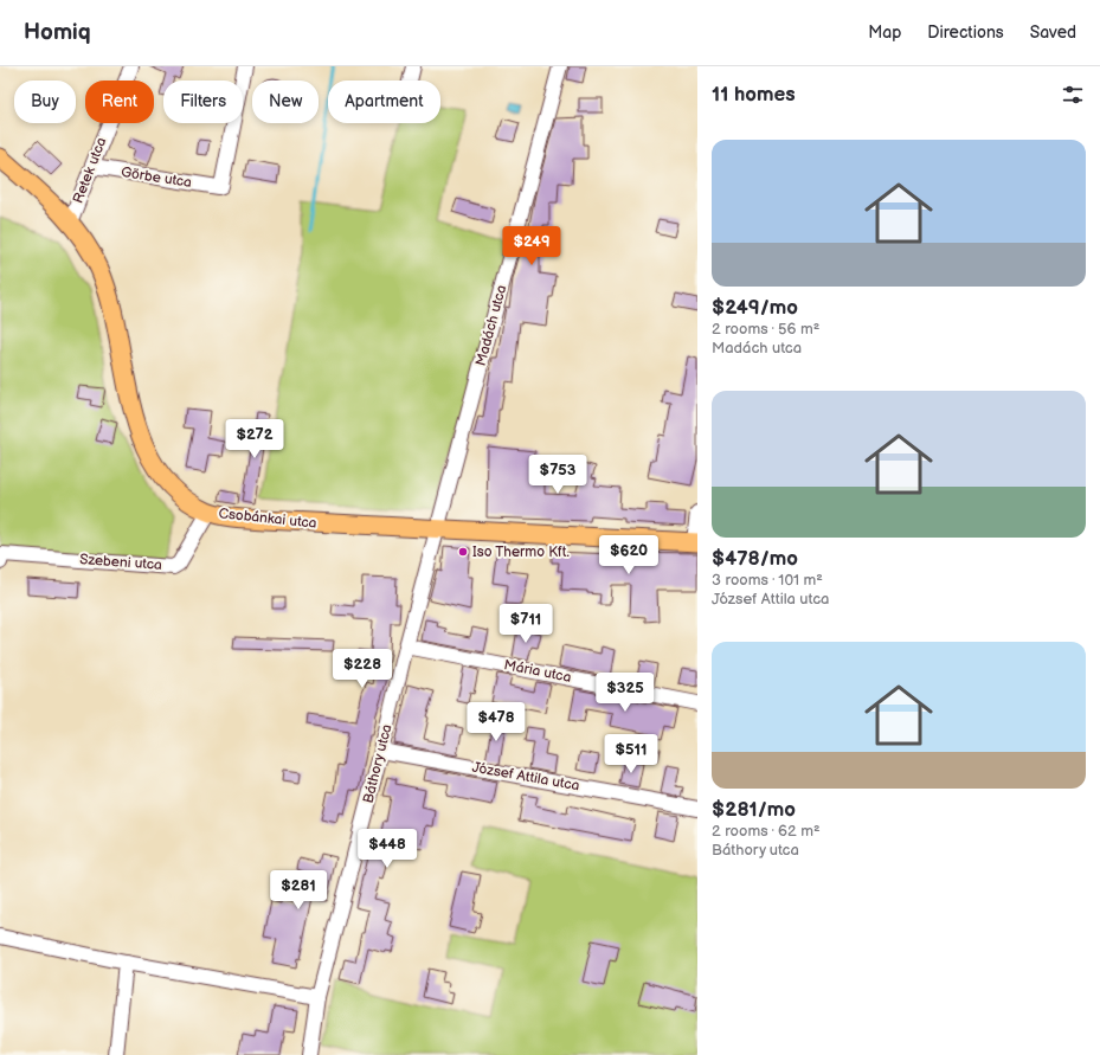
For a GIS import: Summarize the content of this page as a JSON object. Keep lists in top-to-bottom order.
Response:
{
  "streets": {
    "main road": ["Csobánkai utca"],
    "street": [
      "Retek utca",
      "Görbe utca",
      "Madách utca",
      "Szebeni utca",
      "Mária utca",
      "Báthory utca",
      "József Attila utca"
    ]
  },
  "crossings": [
    ["Retek utca", "Görbe utca"],
    ["Retek utca", "Csobánkai utca"],
    ["Madách utca", "Csobánkai utca"],
    ["Madách utca", "Báthory utca"],
    ["Csobánkai utca", "Szebeni utca"],
    ["Csobánkai utca", "Báthory utca"],
    ["Mária utca", "Báthory utca"],
    ["Báthory utca", "József Attila utca"]
  ],
  "places": ["Iso Thermo Kft."],
  "page": {
    "header": "Homiq",
    "nav": ["Map", "Directions", "Saved"],
    "heading": "11 homes",
    "chip": [
      "Buy",
      "Rent",
      "Filters",
      "New",
      "Apartment"
    ],
    "list": [
      {
        "name": "$249/mo",
        "note": "2 rooms · 56 m² · Madách utca"
      },
      {
        "name": "$478/mo",
        "note": "3 rooms · 101 m² · József Attila utca"
      },
      {
        "name": "$281/mo",
        "note": "2 rooms · 62 m² · Báthory utca"
      }
    ],
    "price": [
      "$249",
      "$272",
      "$753",
      "$620",
      "$711",
      "$228",
      "$325",
      "$478",
      "$511",
      "$448",
      "$281"
    ]
  }
}
